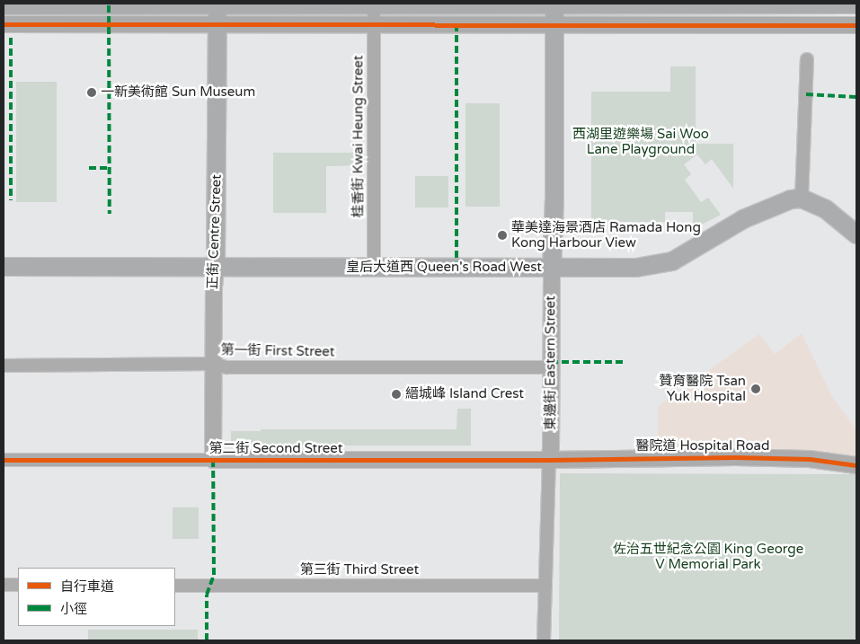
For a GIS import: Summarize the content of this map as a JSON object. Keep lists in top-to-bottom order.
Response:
{
  "streets": {
    "main road": ["正街 Centre Street", "皇后大道西 Queen's Road West", "東邊街 Eastern Street"],
    "street": [
      "桂香街 Kwai Heung Street",
      "第一街 First Street",
      "醫院道 Hospital Road",
      "第二街 Second Street",
      "第三街 Third Street"
    ]
  },
  "crossings": [
    ["桂香街 Kwai Heung Street", "皇后大道西 Queen's Road West"],
    ["正街 Centre Street", "皇后大道西 Queen's Road West"],
    ["正街 Centre Street", "第一街 First Street"],
    ["正街 Centre Street", "第二街 Second Street"],
    ["皇后大道西 Queen's Road West", "東邊街 Eastern Street"],
    ["第一街 First Street", "東邊街 Eastern Street"],
    ["東邊街 Eastern Street", "醫院道 Hospital Road"],
    ["東邊街 Eastern Street", "第二街 Second Street"],
    ["東邊街 Eastern Street", "第三街 Third Street"],
    ["醫院道 Hospital Road", "第二街 Second Street"]
  ],
  "parks": ["西湖里遊樂場 Sai Woo Lane Playground", "佐治五世紀念公園 King George V Memorial Park"],
  "places": [
    "一新美術館 Sun Museum",
    "華美達海景酒店 Ramada Hong Kong Harbour View",
    "贊育醫院 Tsan Yuk Hospital",
    "縉城峰 Island Crest"
  ],
  "legend": ["自行車道", "小徑"]
}
